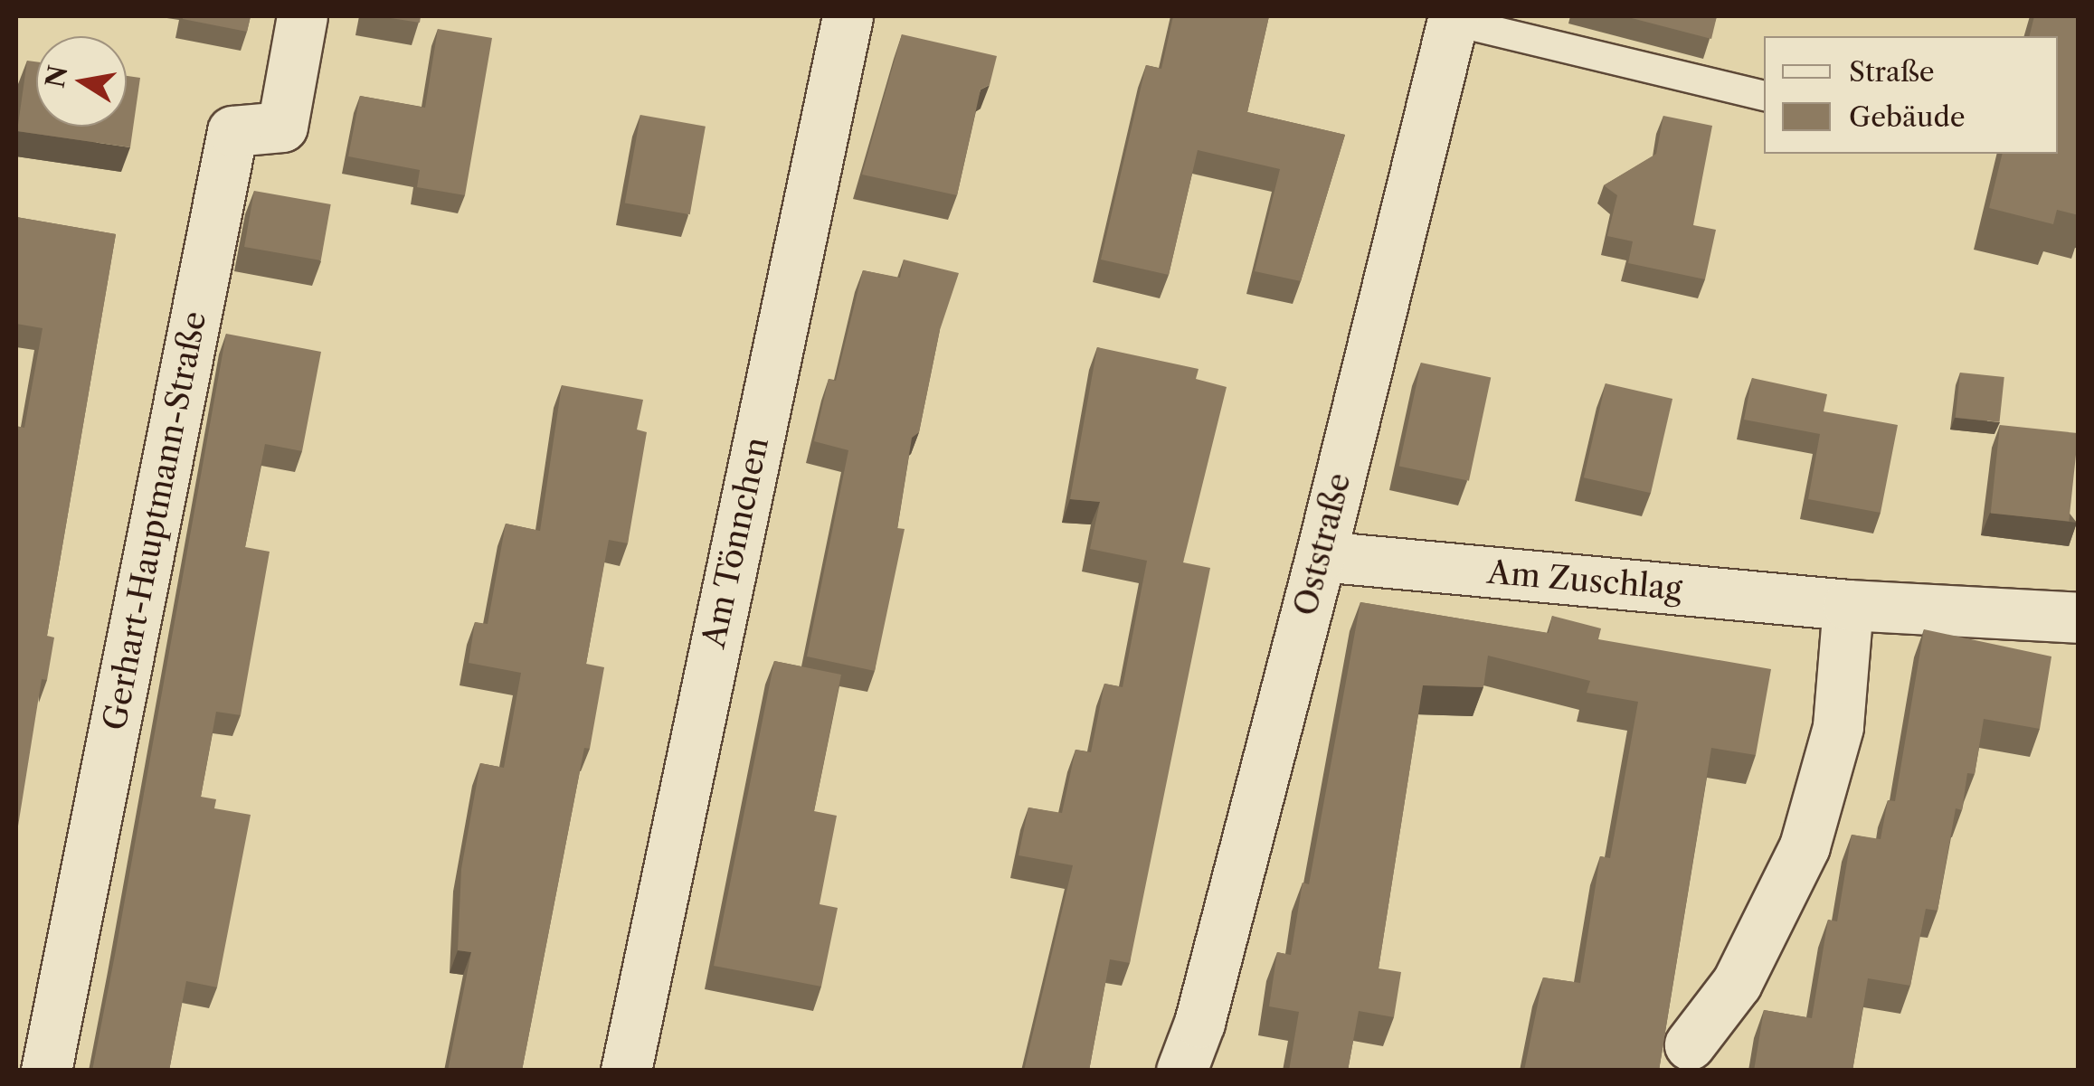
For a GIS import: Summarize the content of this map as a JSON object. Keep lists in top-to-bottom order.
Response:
{
  "streets": {
    "street": [
      "Gerhart-Hauptmann-Straße",
      "Am Tönnchen",
      "Oststraße",
      "Am Zuschlag"
    ]
  },
  "crossings": [
    ["Oststraße", "Am Zuschlag"]
  ],
  "legend": ["Straße", "Gebäude"],
  "north": "left"
}
